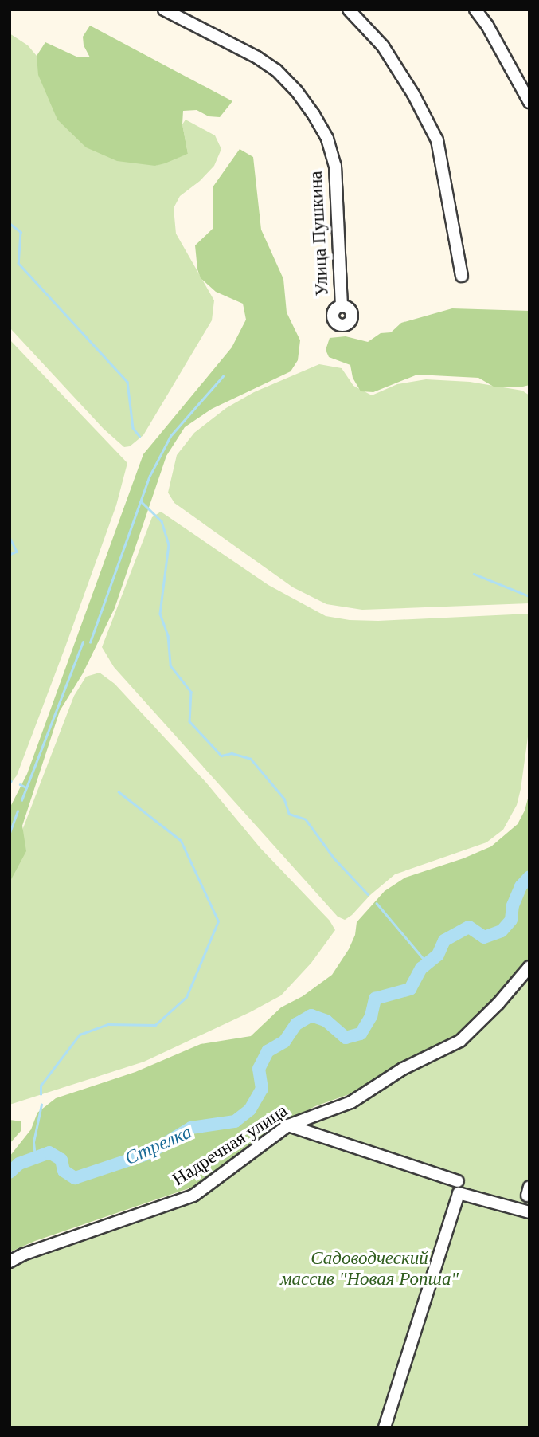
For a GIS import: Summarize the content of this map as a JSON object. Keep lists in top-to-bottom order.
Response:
{
  "streets": {
    "street": ["Улица Пушкина", "Надречная улица"]
  },
  "water": ["Стрелка"],
  "parks": ["Садоводческий массив \"Новая Ропша\""]
}
